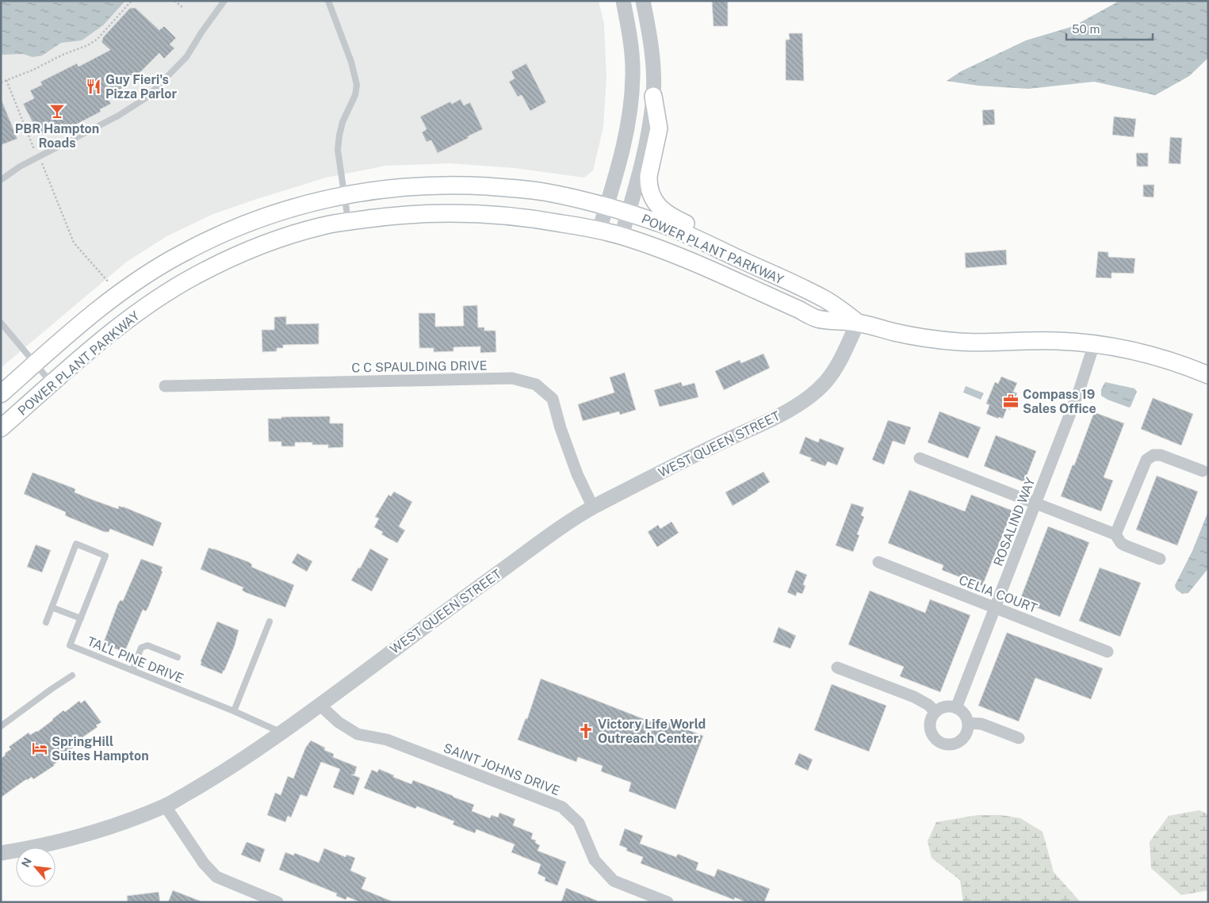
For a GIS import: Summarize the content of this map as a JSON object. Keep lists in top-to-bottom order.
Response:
{
  "streets": {
    "main road": ["POWER PLANT PARKWAY"],
    "street": [
      "C C SPAULDING DRIVE",
      "WEST QUEEN STREET",
      "ROSALIND WAY",
      "CELIA COURT",
      "SAINT JOHNS DRIVE"
    ],
    "lane": ["TALL PINE DRIVE"]
  },
  "crossings": [
    ["POWER PLANT PARKWAY", "WEST QUEEN STREET"],
    ["POWER PLANT PARKWAY", "ROSALIND WAY"],
    ["C C SPAULDING DRIVE", "WEST QUEEN STREET"],
    ["WEST QUEEN STREET", "TALL PINE DRIVE"],
    ["WEST QUEEN STREET", "SAINT JOHNS DRIVE"],
    ["ROSALIND WAY", "CELIA COURT"]
  ],
  "places": {
    "restaurant": ["Guy Fieri's Pizza Parlor"],
    "bar": ["PBR Hampton Roads"],
    "office": ["Compass 19 Sales Office"],
    "church": ["Victory Life World Outreach Center"],
    "hotel": ["SpringHill Suites Hampton"]
  },
  "scale_bar": "50 m",
  "north": "top left"
}
